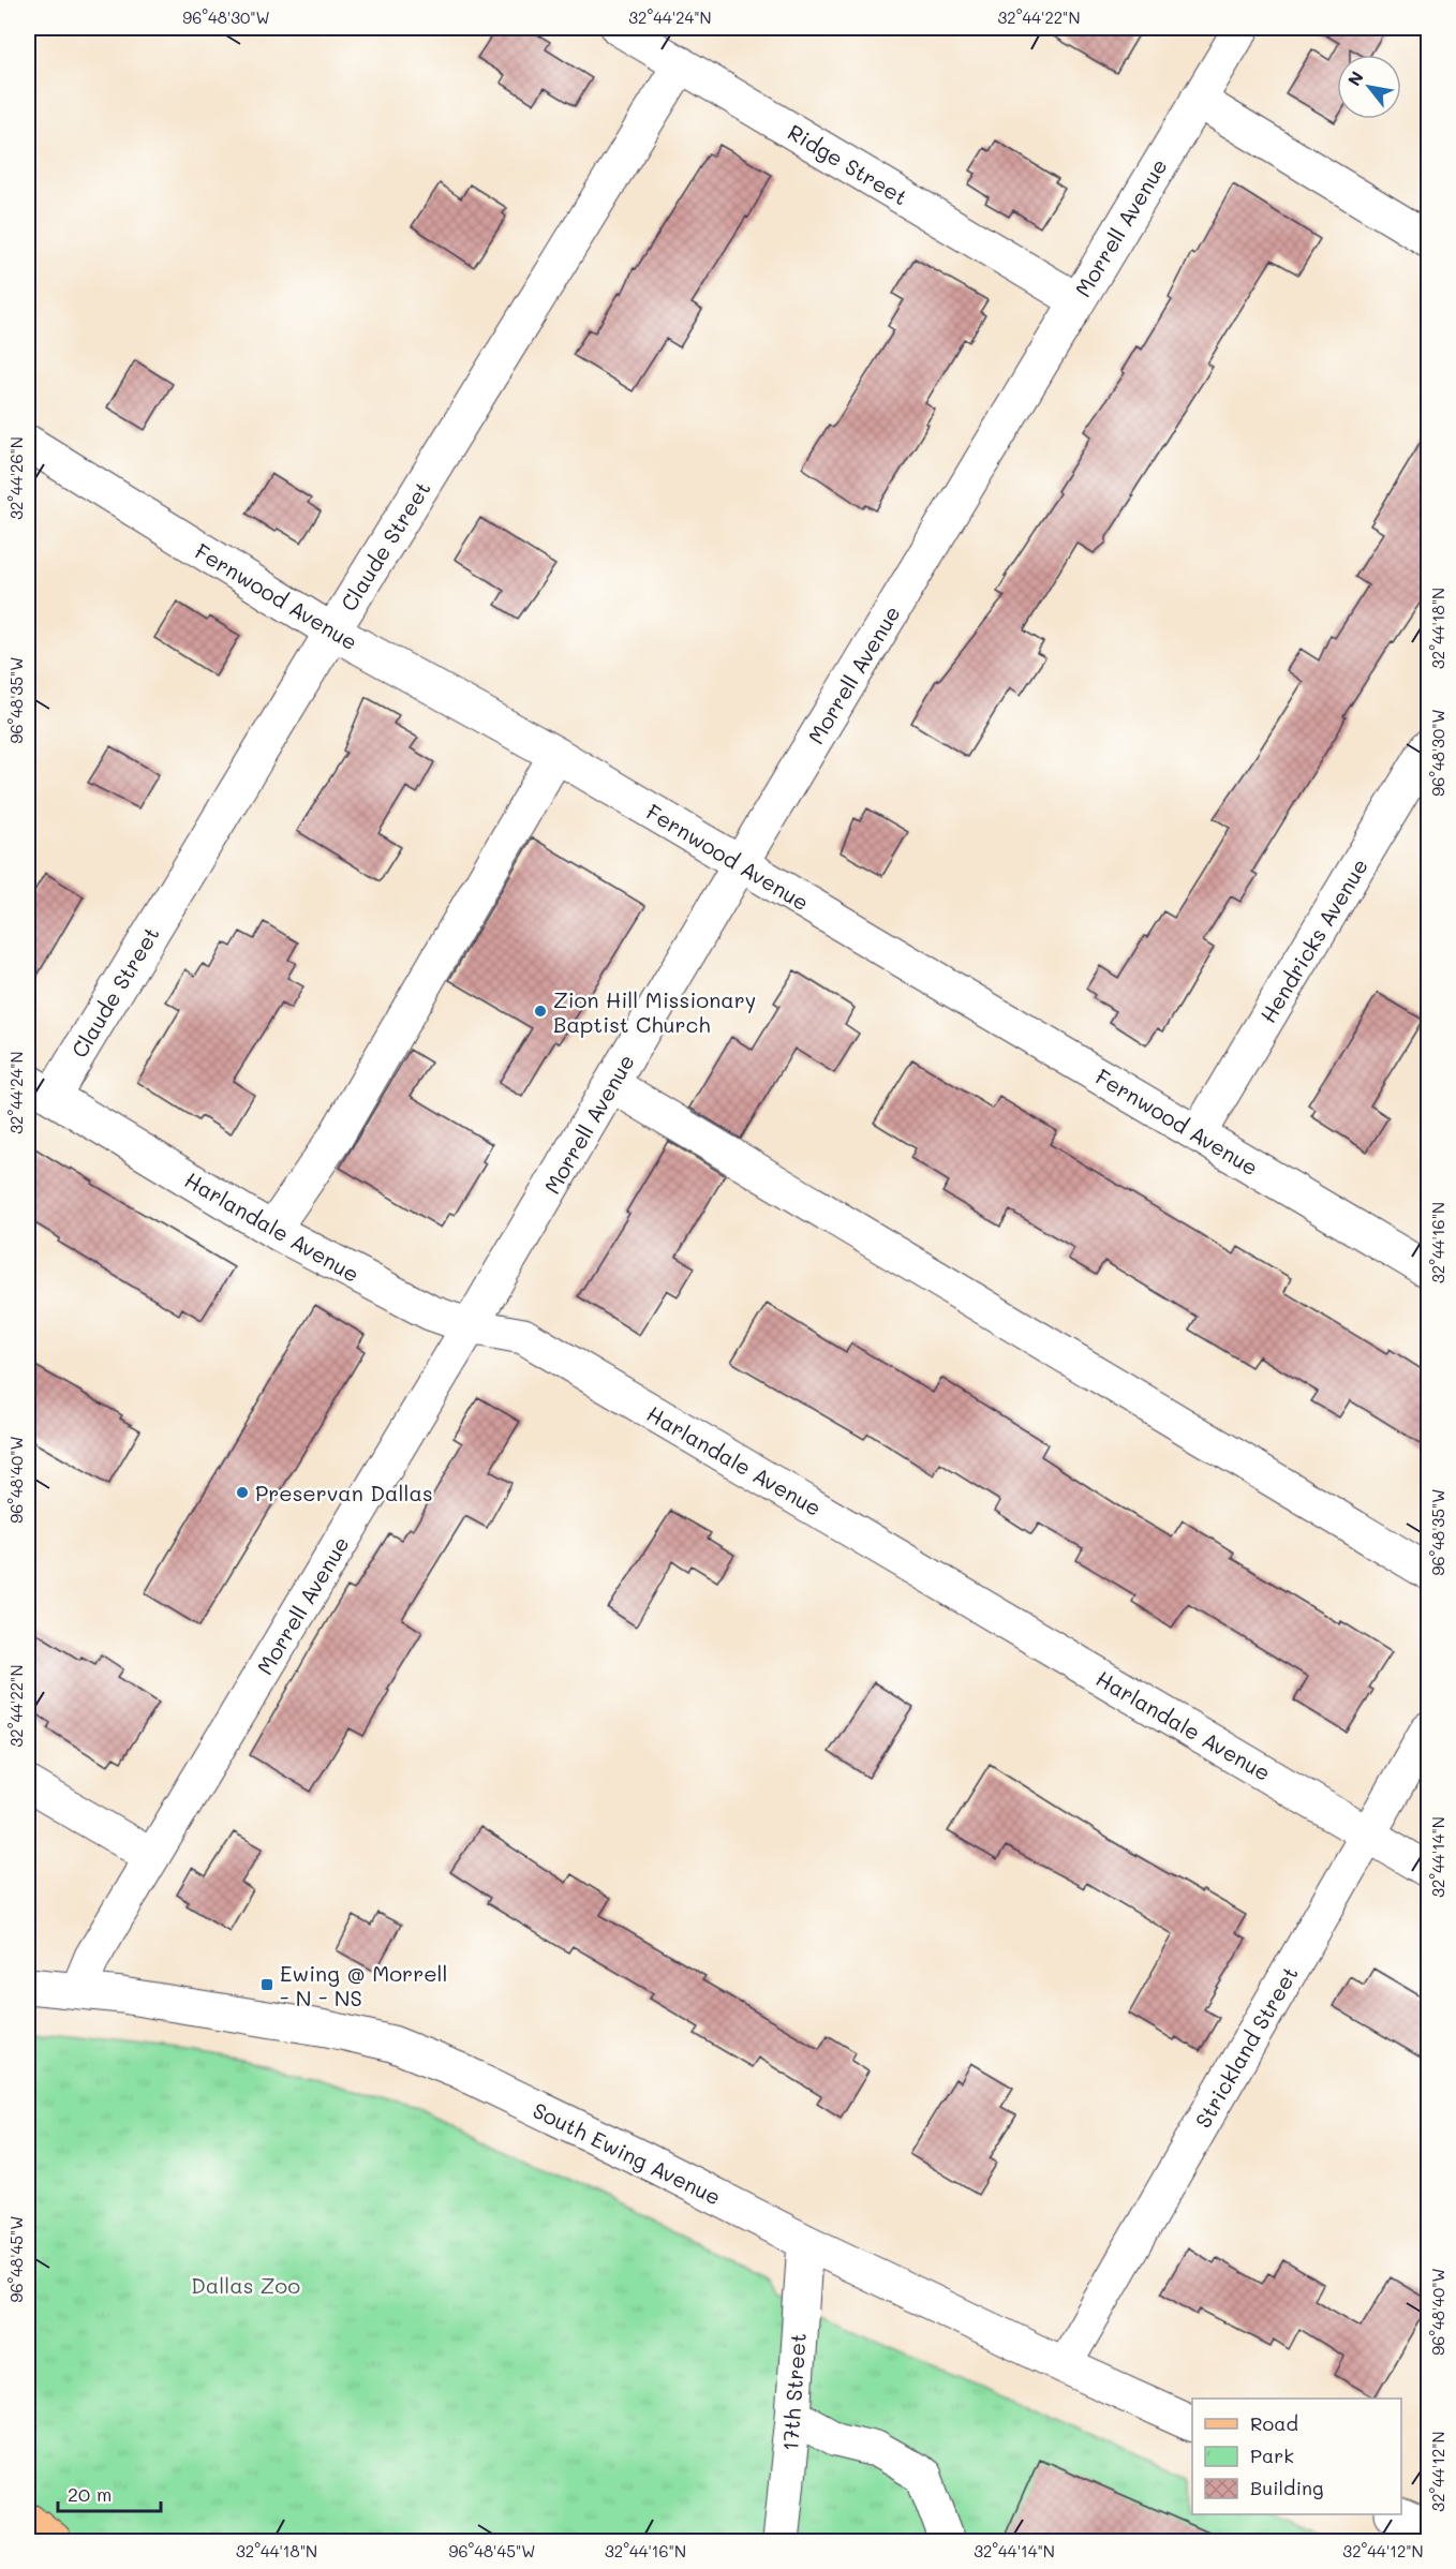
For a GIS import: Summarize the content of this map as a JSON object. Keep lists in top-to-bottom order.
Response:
{
  "streets": {
    "street": [
      "Ridge Street",
      "Morrell Avenue",
      "Claude Street",
      "Fernwood Avenue",
      "Hendricks Avenue",
      "Harlandale Avenue",
      "Strickland Street",
      "South Ewing Avenue",
      "17th Street"
    ]
  },
  "crossings": [
    ["Ridge Street", "Morrell Avenue"],
    ["Ridge Street", "Claude Street"],
    ["Morrell Avenue", "Fernwood Avenue"],
    ["Morrell Avenue", "Harlandale Avenue"],
    ["Morrell Avenue", "South Ewing Avenue"],
    ["Claude Street", "Fernwood Avenue"],
    ["Claude Street", "Harlandale Avenue"],
    ["Fernwood Avenue", "Hendricks Avenue"],
    ["Harlandale Avenue", "Strickland Street"],
    ["Strickland Street", "South Ewing Avenue"],
    ["South Ewing Avenue", "17th Street"]
  ],
  "parks": ["Dallas Zoo"],
  "places": {
    "other": ["Zion Hill Missionary Baptist Church", "Preservan Dallas"],
    "transit": ["Ewing @ Morrell - N - NS"]
  },
  "legend": ["Road", "Park", "Building"],
  "scale_bar": "20 m",
  "north": "top left",
  "coordinates": [
    "96°48'30\"W",
    "32°44'24\"N",
    "32°44'22\"N",
    "32°44'26\"N",
    "32°44'18\"N",
    "96°48'35\"W",
    "32°44'16\"N",
    "96°48'40\"W",
    "32°44'14\"N",
    "96°48'45\"W",
    "32°44'12\"N"
  ]
}
